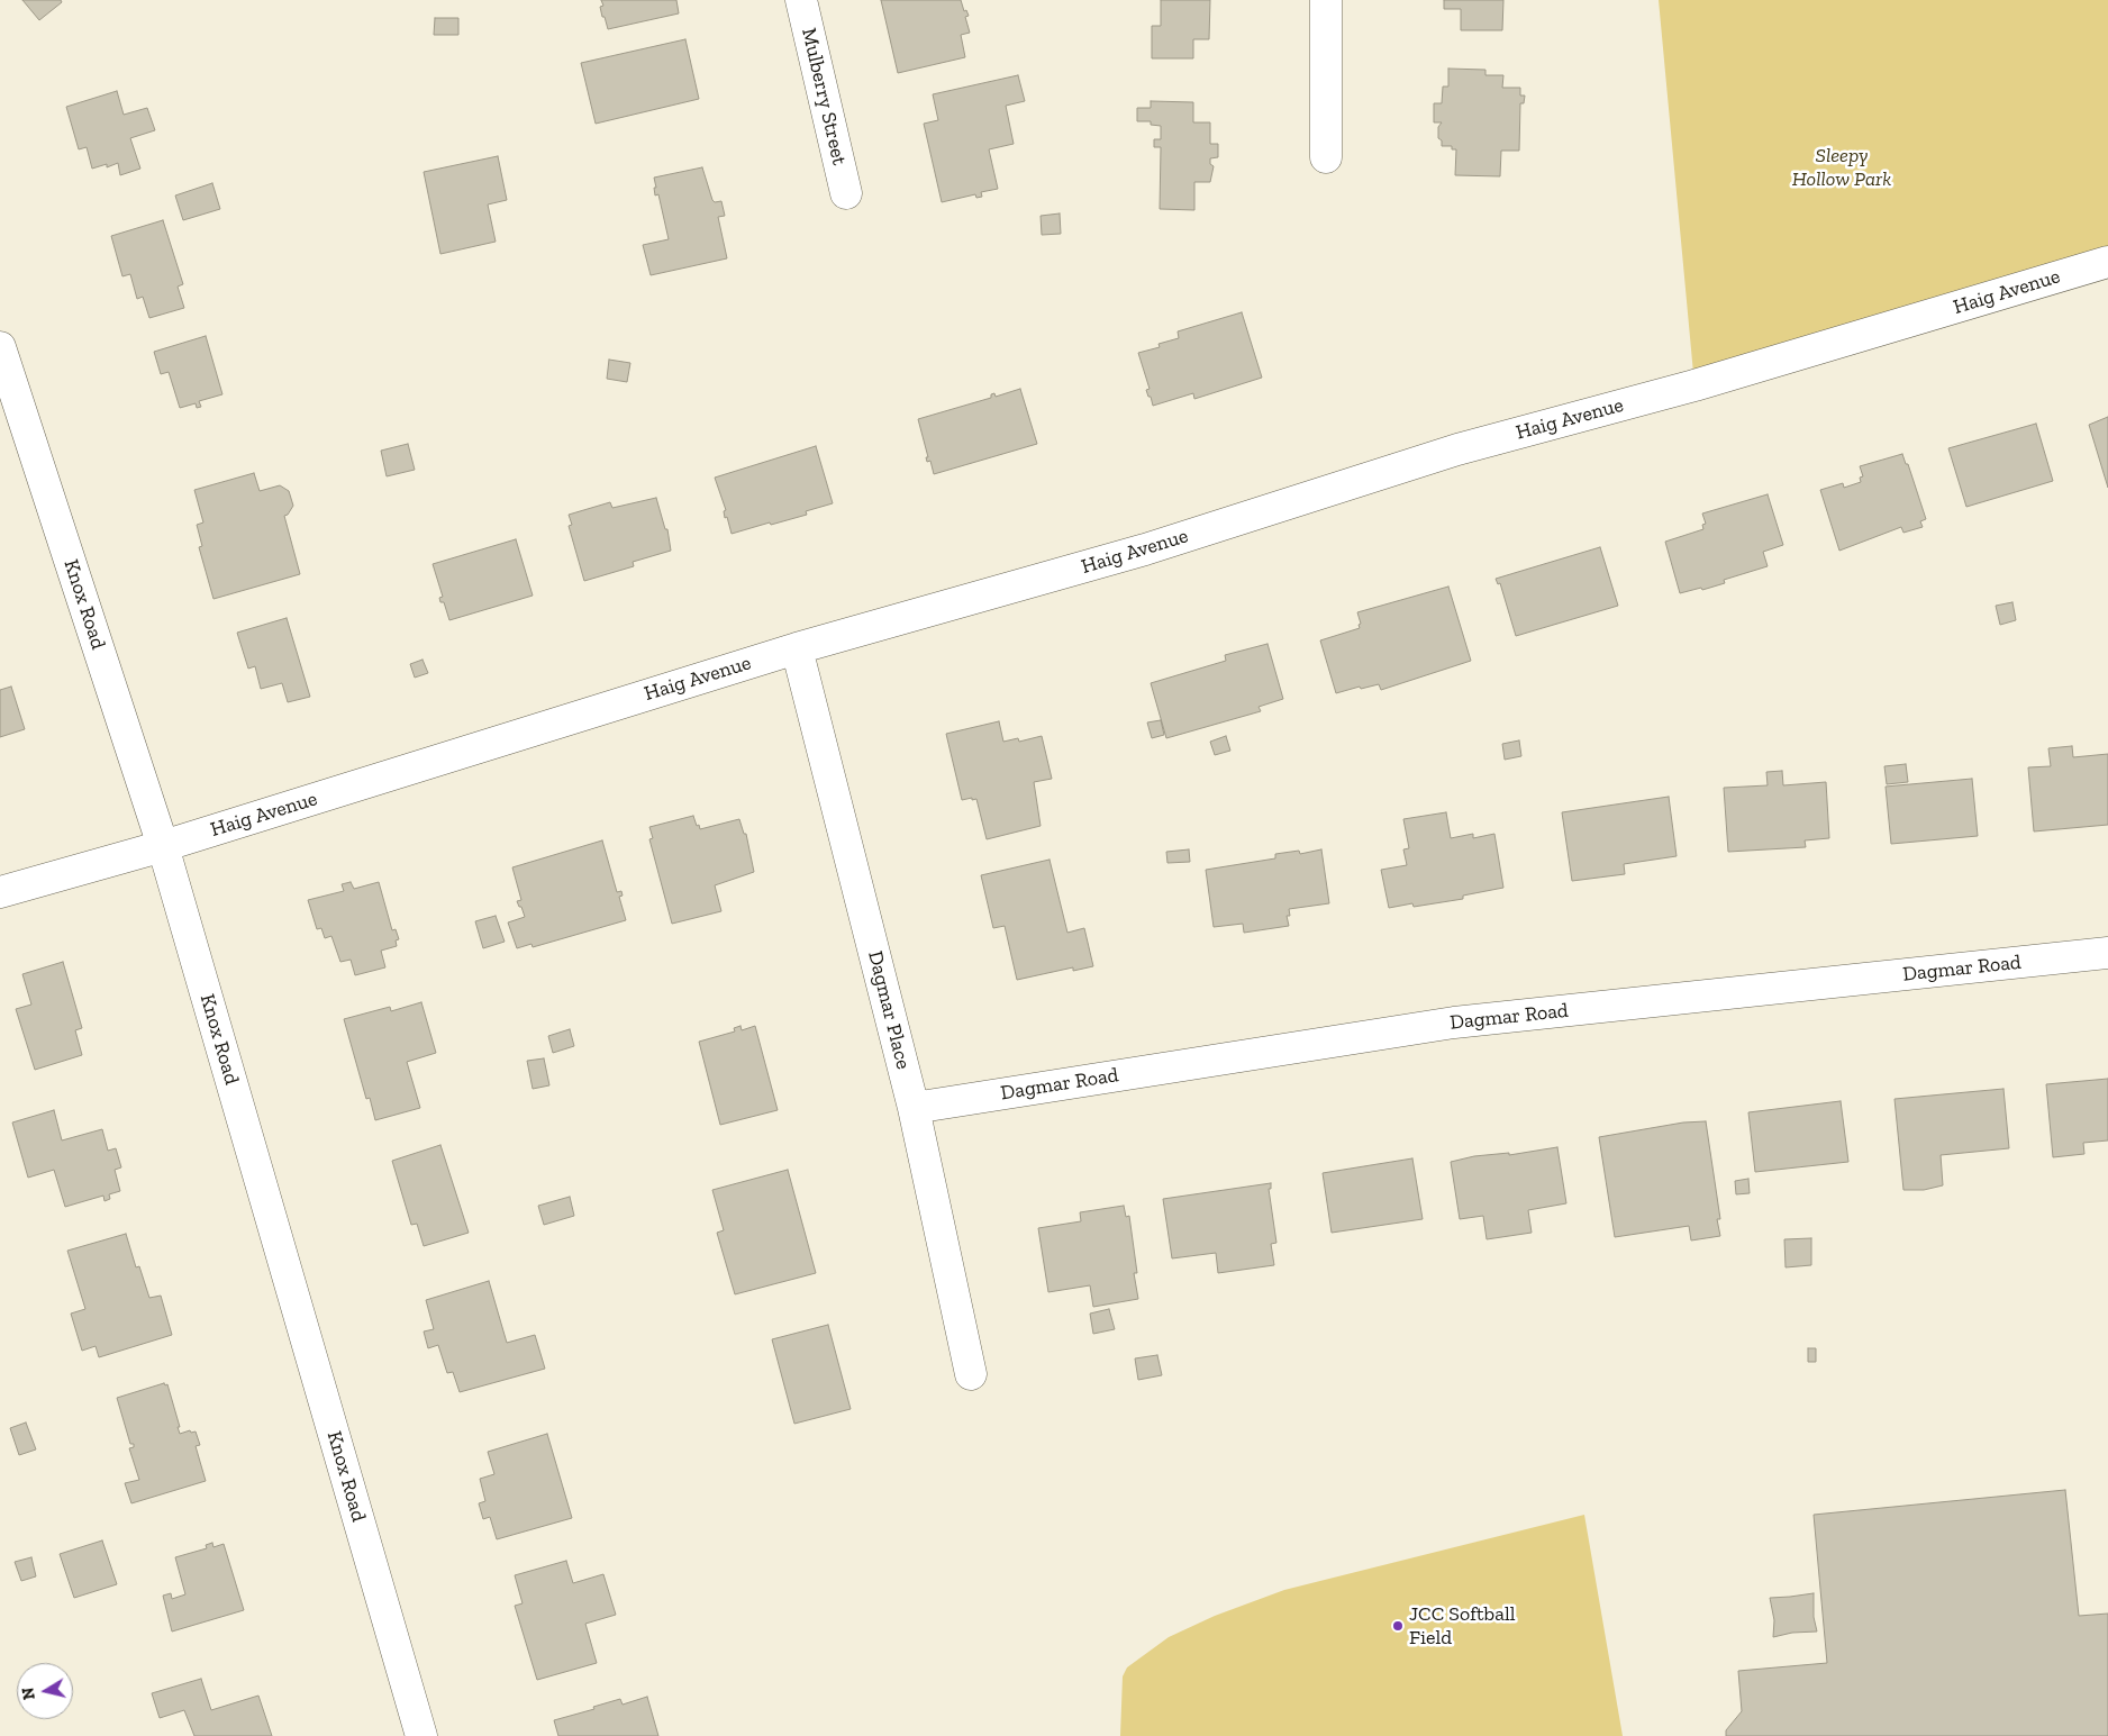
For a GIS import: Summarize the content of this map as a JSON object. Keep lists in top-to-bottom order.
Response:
{
  "streets": {
    "street": [
      "Mulberry Street",
      "Haig Avenue",
      "Knox Road",
      "Dagmar Road",
      "Dagmar Place"
    ]
  },
  "crossings": [
    ["Haig Avenue", "Knox Road"],
    ["Haig Avenue", "Dagmar Place"],
    ["Dagmar Road", "Dagmar Place"]
  ],
  "parks": ["Sleepy Hollow Park"],
  "places": ["JCC Softball Field"],
  "north": "left"
}
